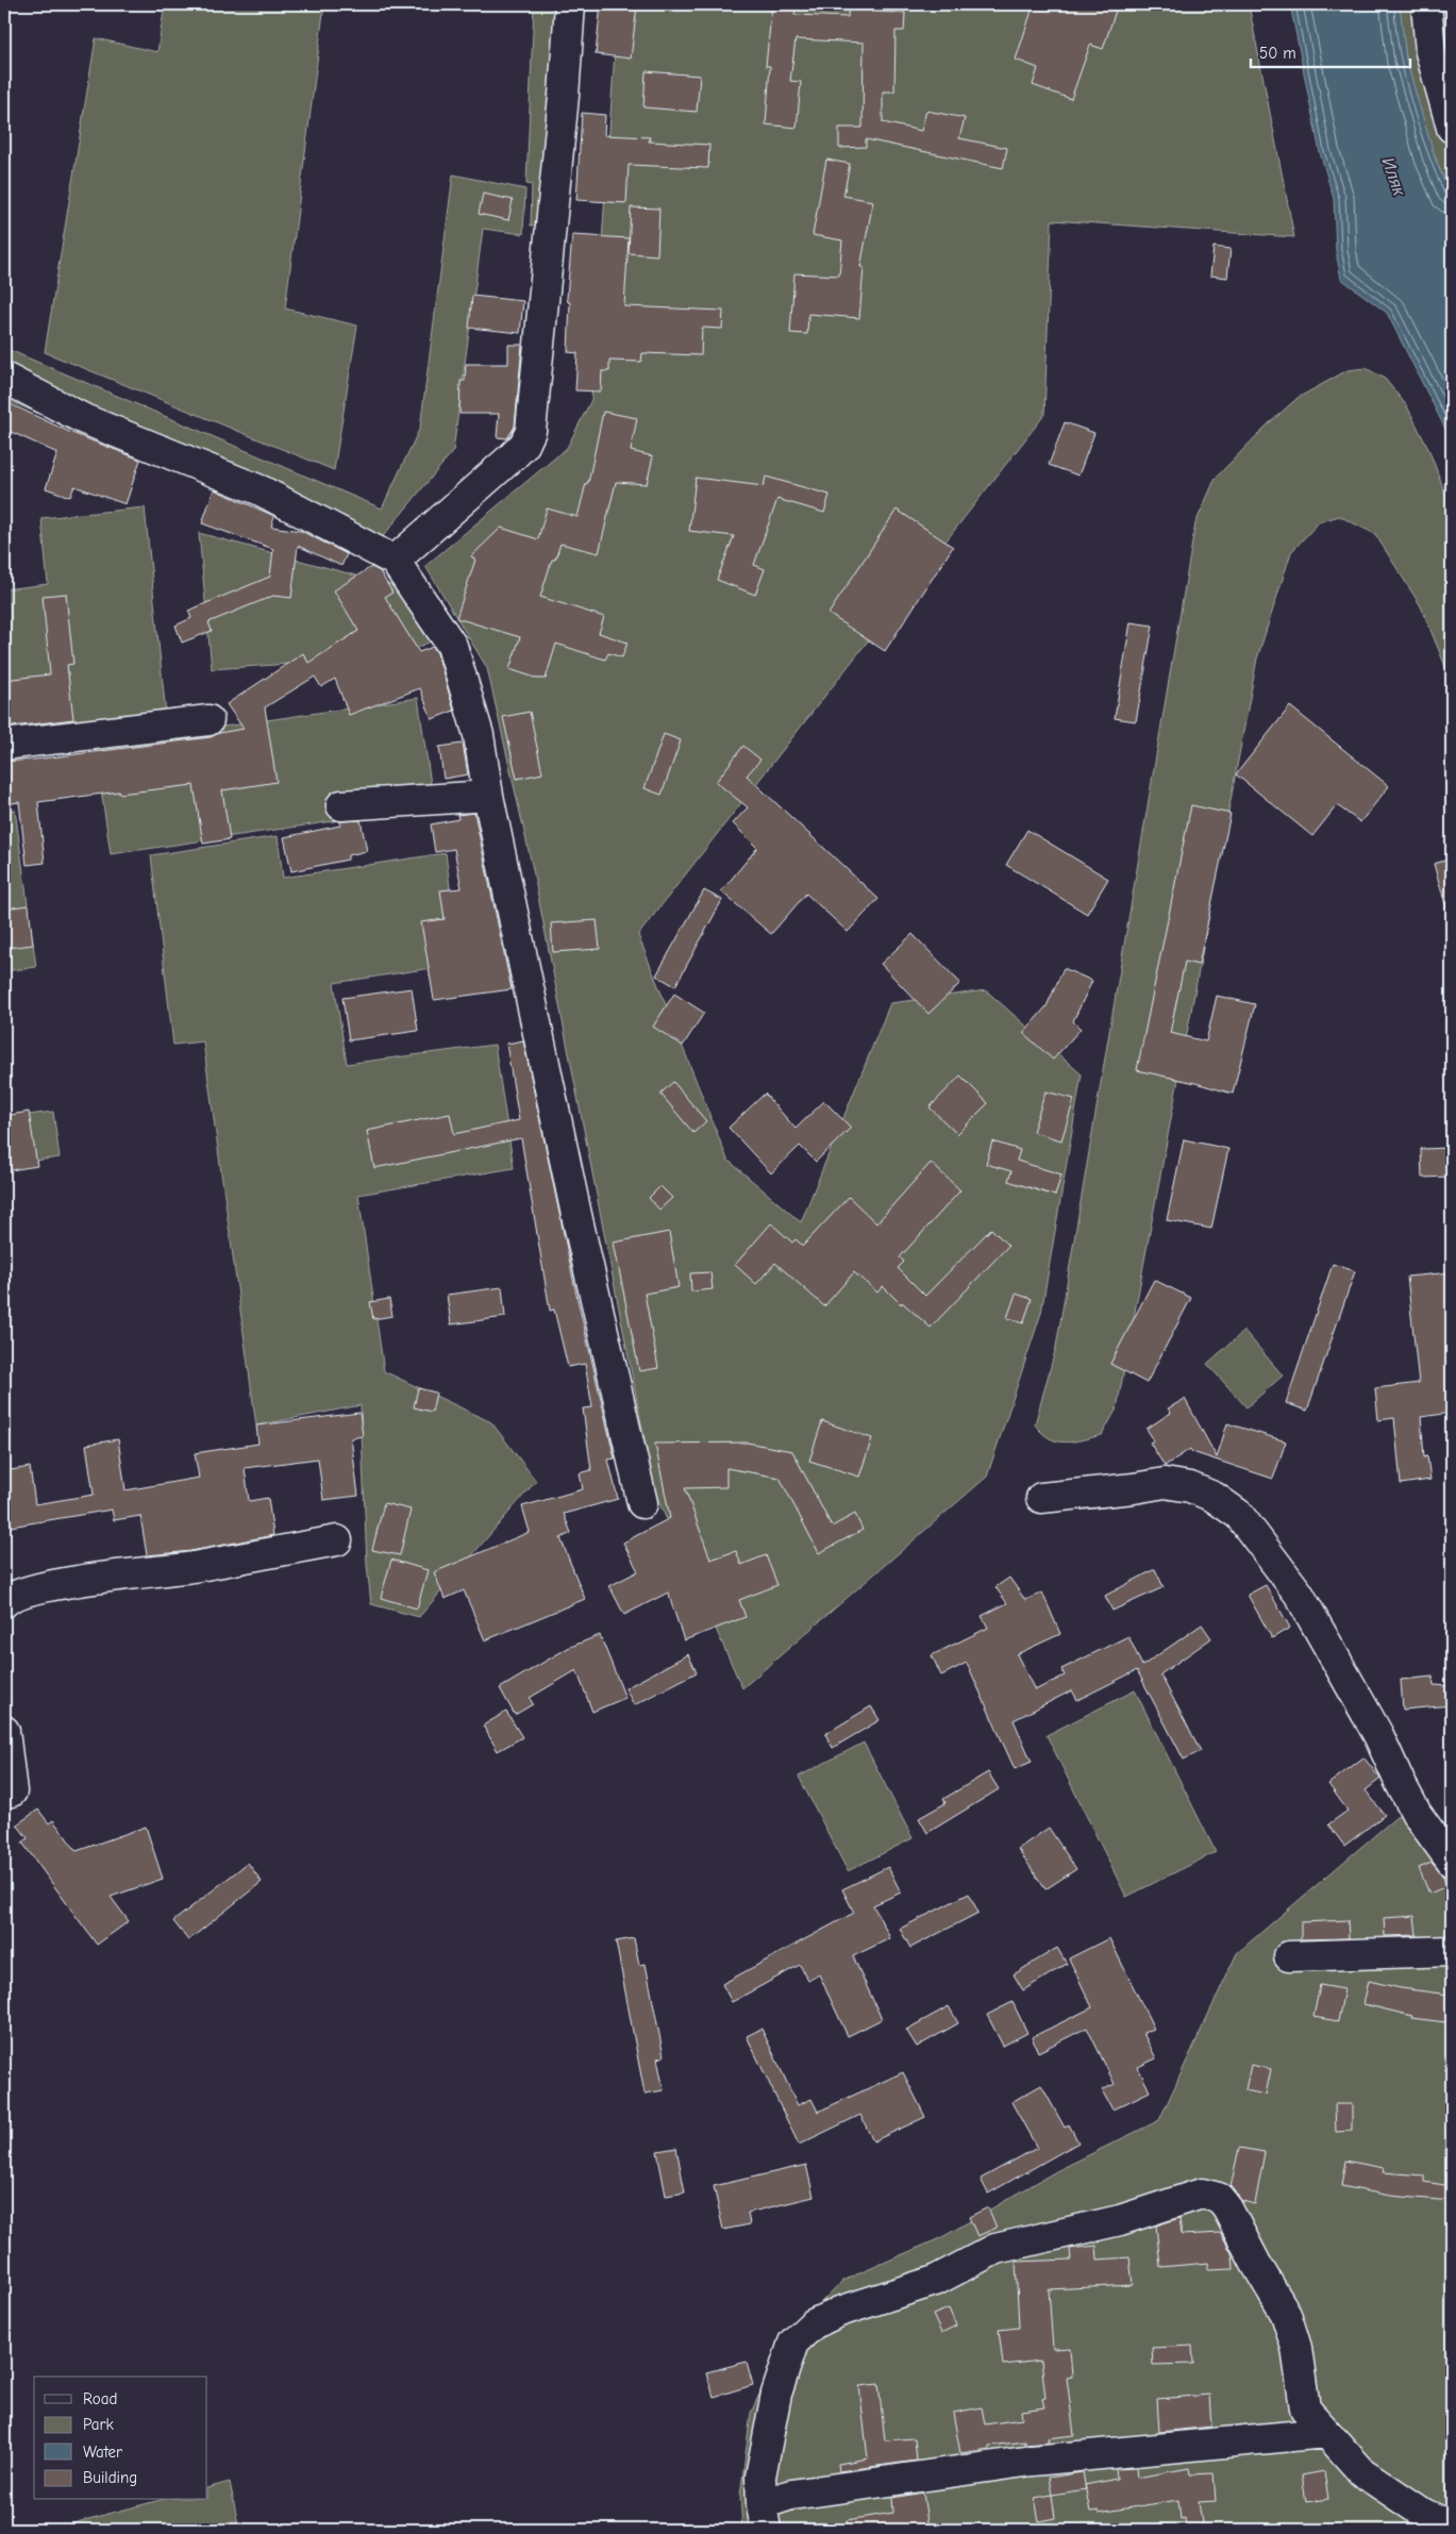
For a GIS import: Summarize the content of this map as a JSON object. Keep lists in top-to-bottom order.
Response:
{
  "water": ["Иляк"],
  "legend": [
    "Road",
    "Park",
    "Water",
    "Building"
  ],
  "scale_bar": "50 m"
}
